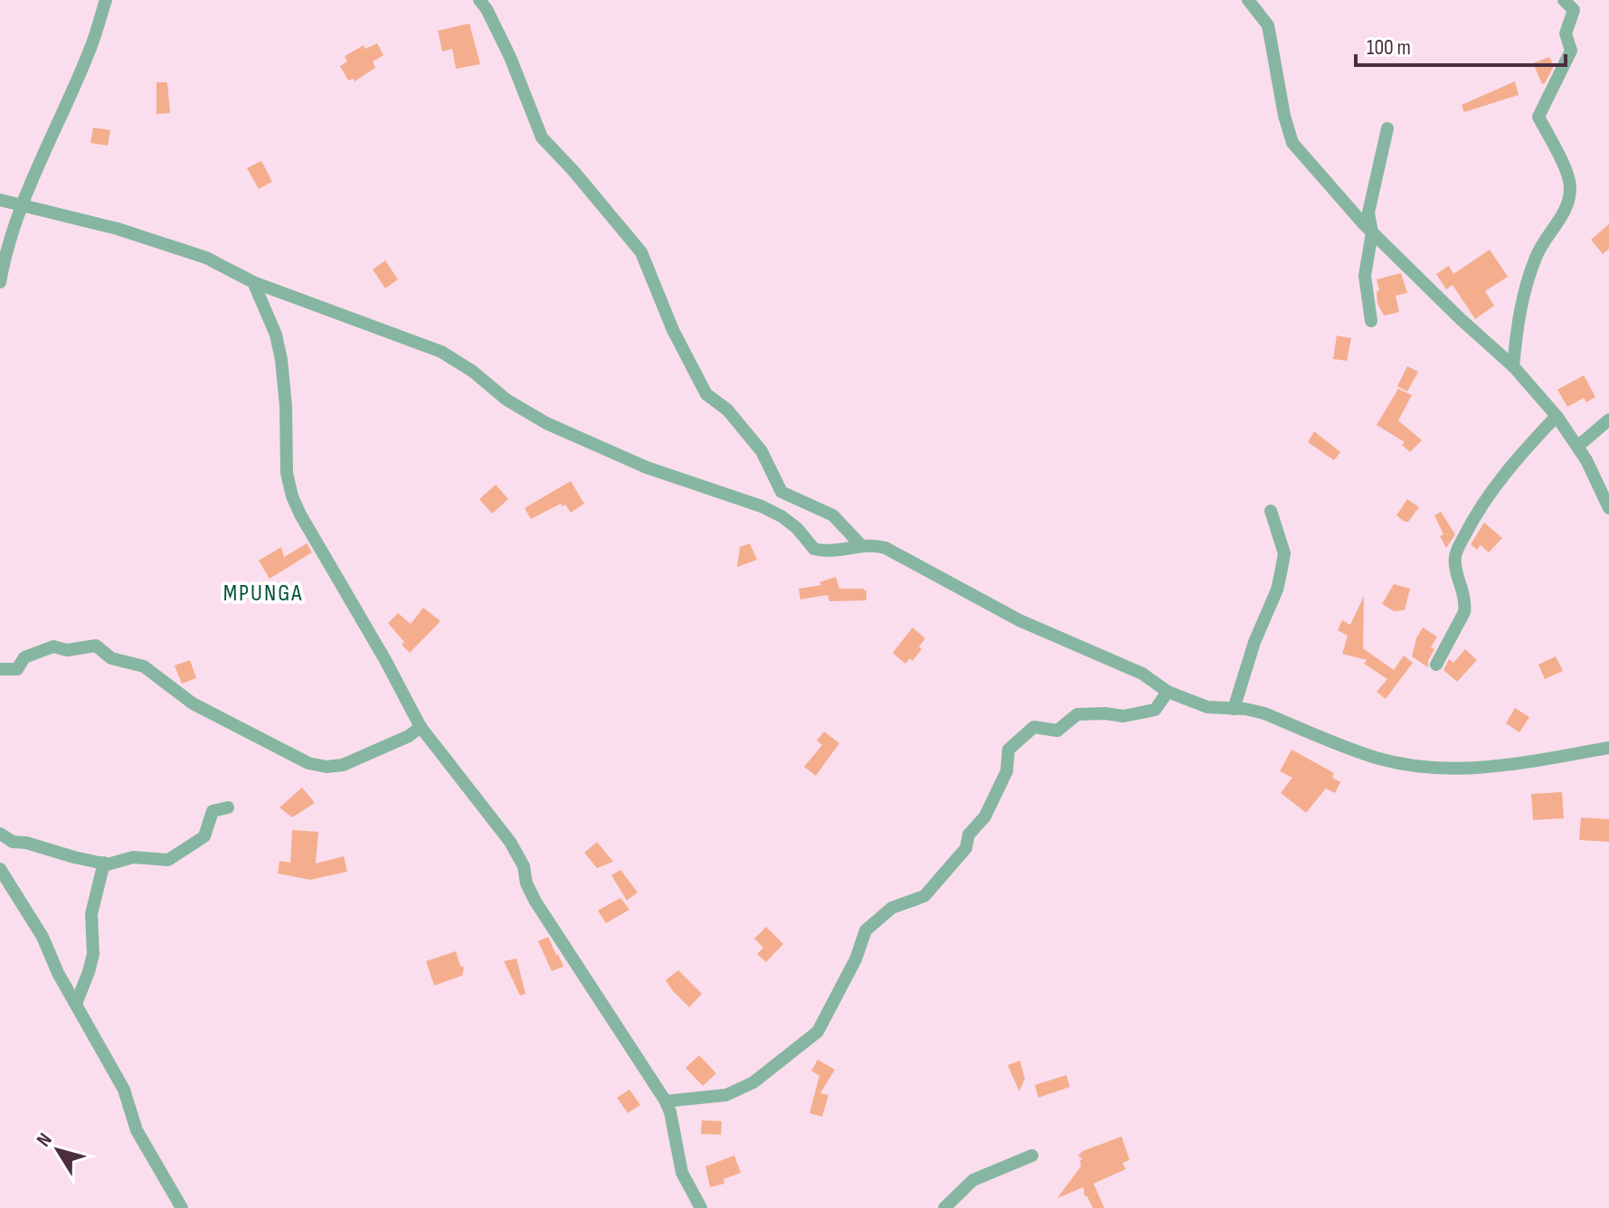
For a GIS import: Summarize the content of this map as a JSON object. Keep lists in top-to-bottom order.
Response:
{
  "districts": ["MPUNGA"],
  "scale_bar": "100 m",
  "north": "top left"
}
